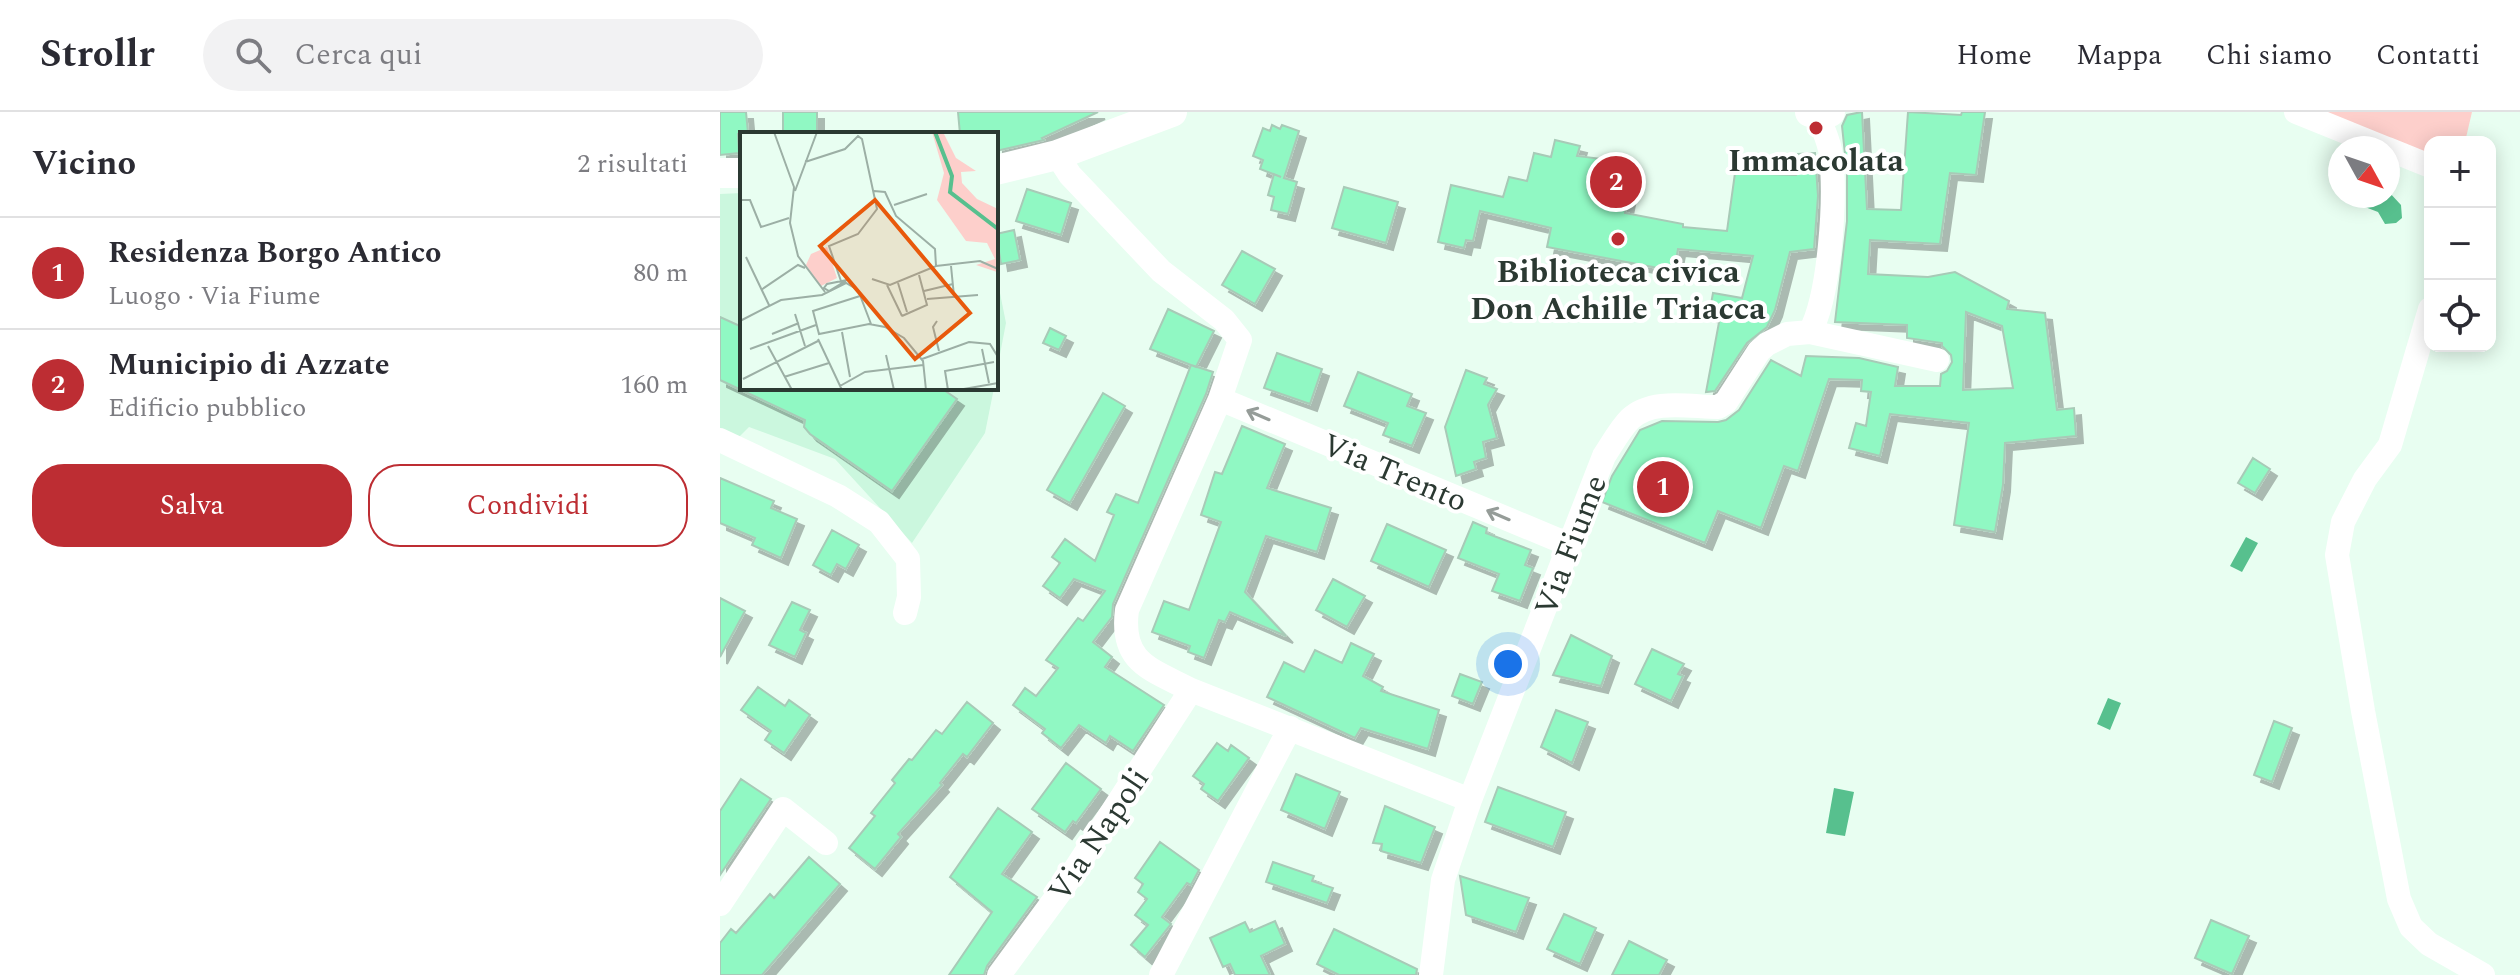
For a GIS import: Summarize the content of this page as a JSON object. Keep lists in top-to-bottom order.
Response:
{
  "streets": {
    "street": ["Via Trento", "Via Fiume", "Via Napoli"]
  },
  "crossings": [
    ["Via Trento", "Via Fiume"]
  ],
  "one_way": ["Via Trento"],
  "places": ["Immacolata", "Biblioteca civica Don Achille Triacca"],
  "north": "bottom right",
  "page": {
    "header": "Strollr",
    "search": "Cerca qui",
    "nav": [
      "Home",
      "Mappa",
      "Chi siamo",
      "Contatti"
    ],
    "heading": ["Vicino", "2 risultati"],
    "map_buttons": ["+", "−"],
    "pins": ["2", "1"],
    "list": [
      {
        "mark": "1",
        "name": "Residenza Borgo Antico",
        "note": "Luogo · Via Fiume",
        "value": "80 m"
      },
      {
        "mark": "2",
        "name": "Municipio di Azzate",
        "note": "Edificio pubblico",
        "value": "160 m"
      }
    ],
    "buttons": ["Salva", "Condividi"]
  }
}
